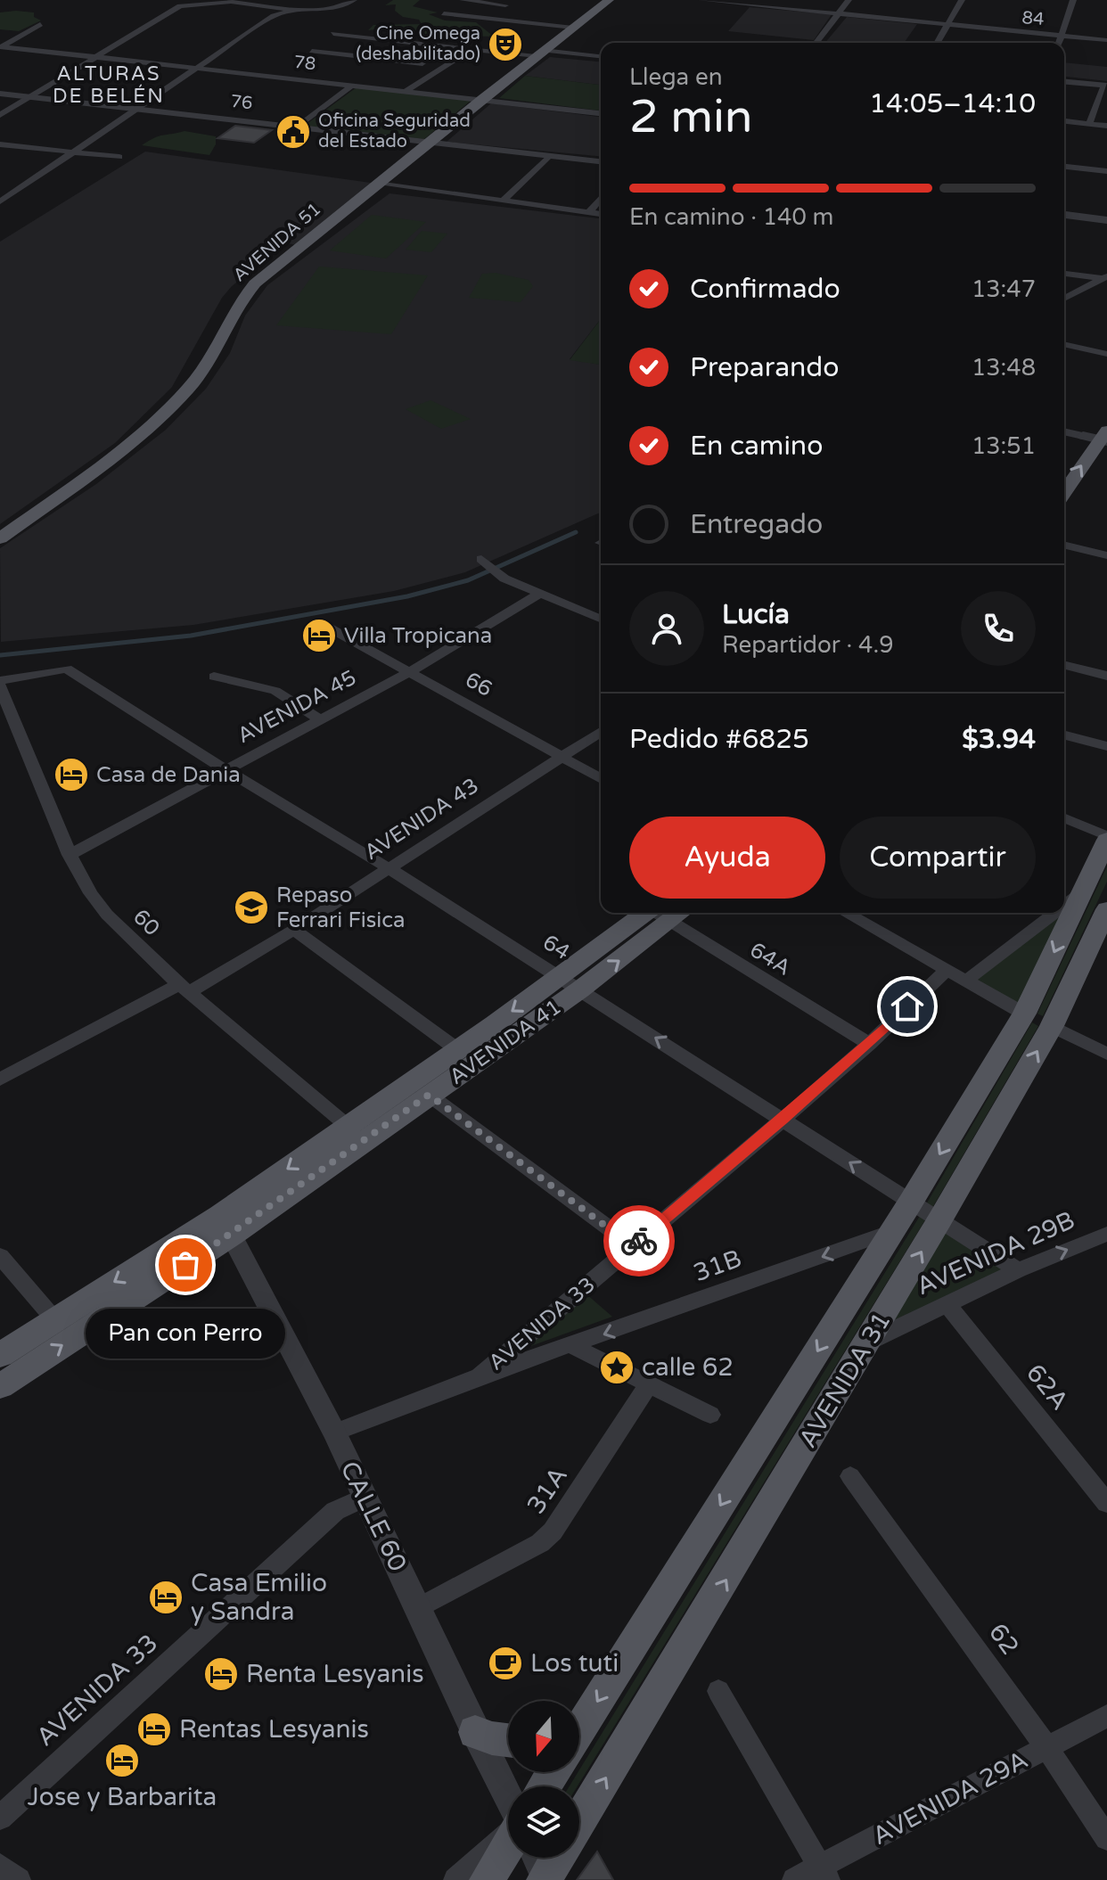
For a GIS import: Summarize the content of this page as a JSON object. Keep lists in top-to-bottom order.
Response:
{
  "streets": {
    "main road": ["AVENIDA 51", "AVENIDA 41", "AVENIDA 31"],
    "street": [
      "84",
      "78",
      "76",
      "66",
      "AVENIDA 45",
      "AVENIDA 43",
      "60",
      "64",
      "64A",
      "AVENIDA 29B",
      "31B",
      "AVENIDA 33",
      "62A",
      "31A",
      "CALLE 60",
      "62",
      "AVENIDA 29A"
    ]
  },
  "crossings": [
    ["78", "AVENIDA 51"],
    ["76", "AVENIDA 51"],
    ["66", "AVENIDA 45"],
    ["66", "AVENIDA 43"],
    ["AVENIDA 45", "60"],
    ["AVENIDA 45", "64"],
    ["AVENIDA 43", "60"],
    ["AVENIDA 43", "64"],
    ["60", "64"],
    ["60", "AVENIDA 41"],
    ["64", "AVENIDA 41"],
    ["64", "AVENIDA 29B"],
    ["64", "AVENIDA 33"],
    ["64", "AVENIDA 31"],
    ["64A", "AVENIDA 33"],
    ["AVENIDA 41", "CALLE 60"],
    ["AVENIDA 29B", "AVENIDA 31"],
    ["AVENIDA 29B", "62A"],
    ["31B", "AVENIDA 33"],
    ["31B", "AVENIDA 31"],
    ["AVENIDA 33", "CALLE 60"],
    ["31A", "CALLE 60"],
    ["62", "AVENIDA 29A"]
  ],
  "one_way": ["AVENIDA 29B", "31B"],
  "districts": ["ALTURAS DE BELÉN"],
  "places": {
    "theatre": ["Cine Omega (deshabilitado)"],
    "public building": ["Oficina Seguridad del Estado"],
    "hotel": [
      "Villa Tropicana",
      "Casa de Dania",
      "Casa Emilio y Sandra",
      "Renta Lesyanis",
      "Rentas Lesyanis",
      "Jose y Barbarita"
    ],
    "school or university": ["Repaso Ferrari Fisica"],
    "other": ["Pan con Perro"],
    "place": ["calle 62"],
    "cafe": ["Los tuti"]
  },
  "north": "bottom",
  "page": {
    "heading": ["2 min", "Llega en", "14:05–14:10"],
    "panel": [
      "Lucía",
      "Repartidor · 4.9",
      "Pedido #6825",
      "$3.94"
    ],
    "bar": "En camino · 140 m",
    "list": [
      ["Confirmado", "13:47"],
      ["Preparando", "13:48"],
      ["En camino", "13:51"],
      "Entregado"
    ],
    "buttons": ["Ayuda", "Compartir"],
    "bubble": "Pan con Perro"
  }
}
